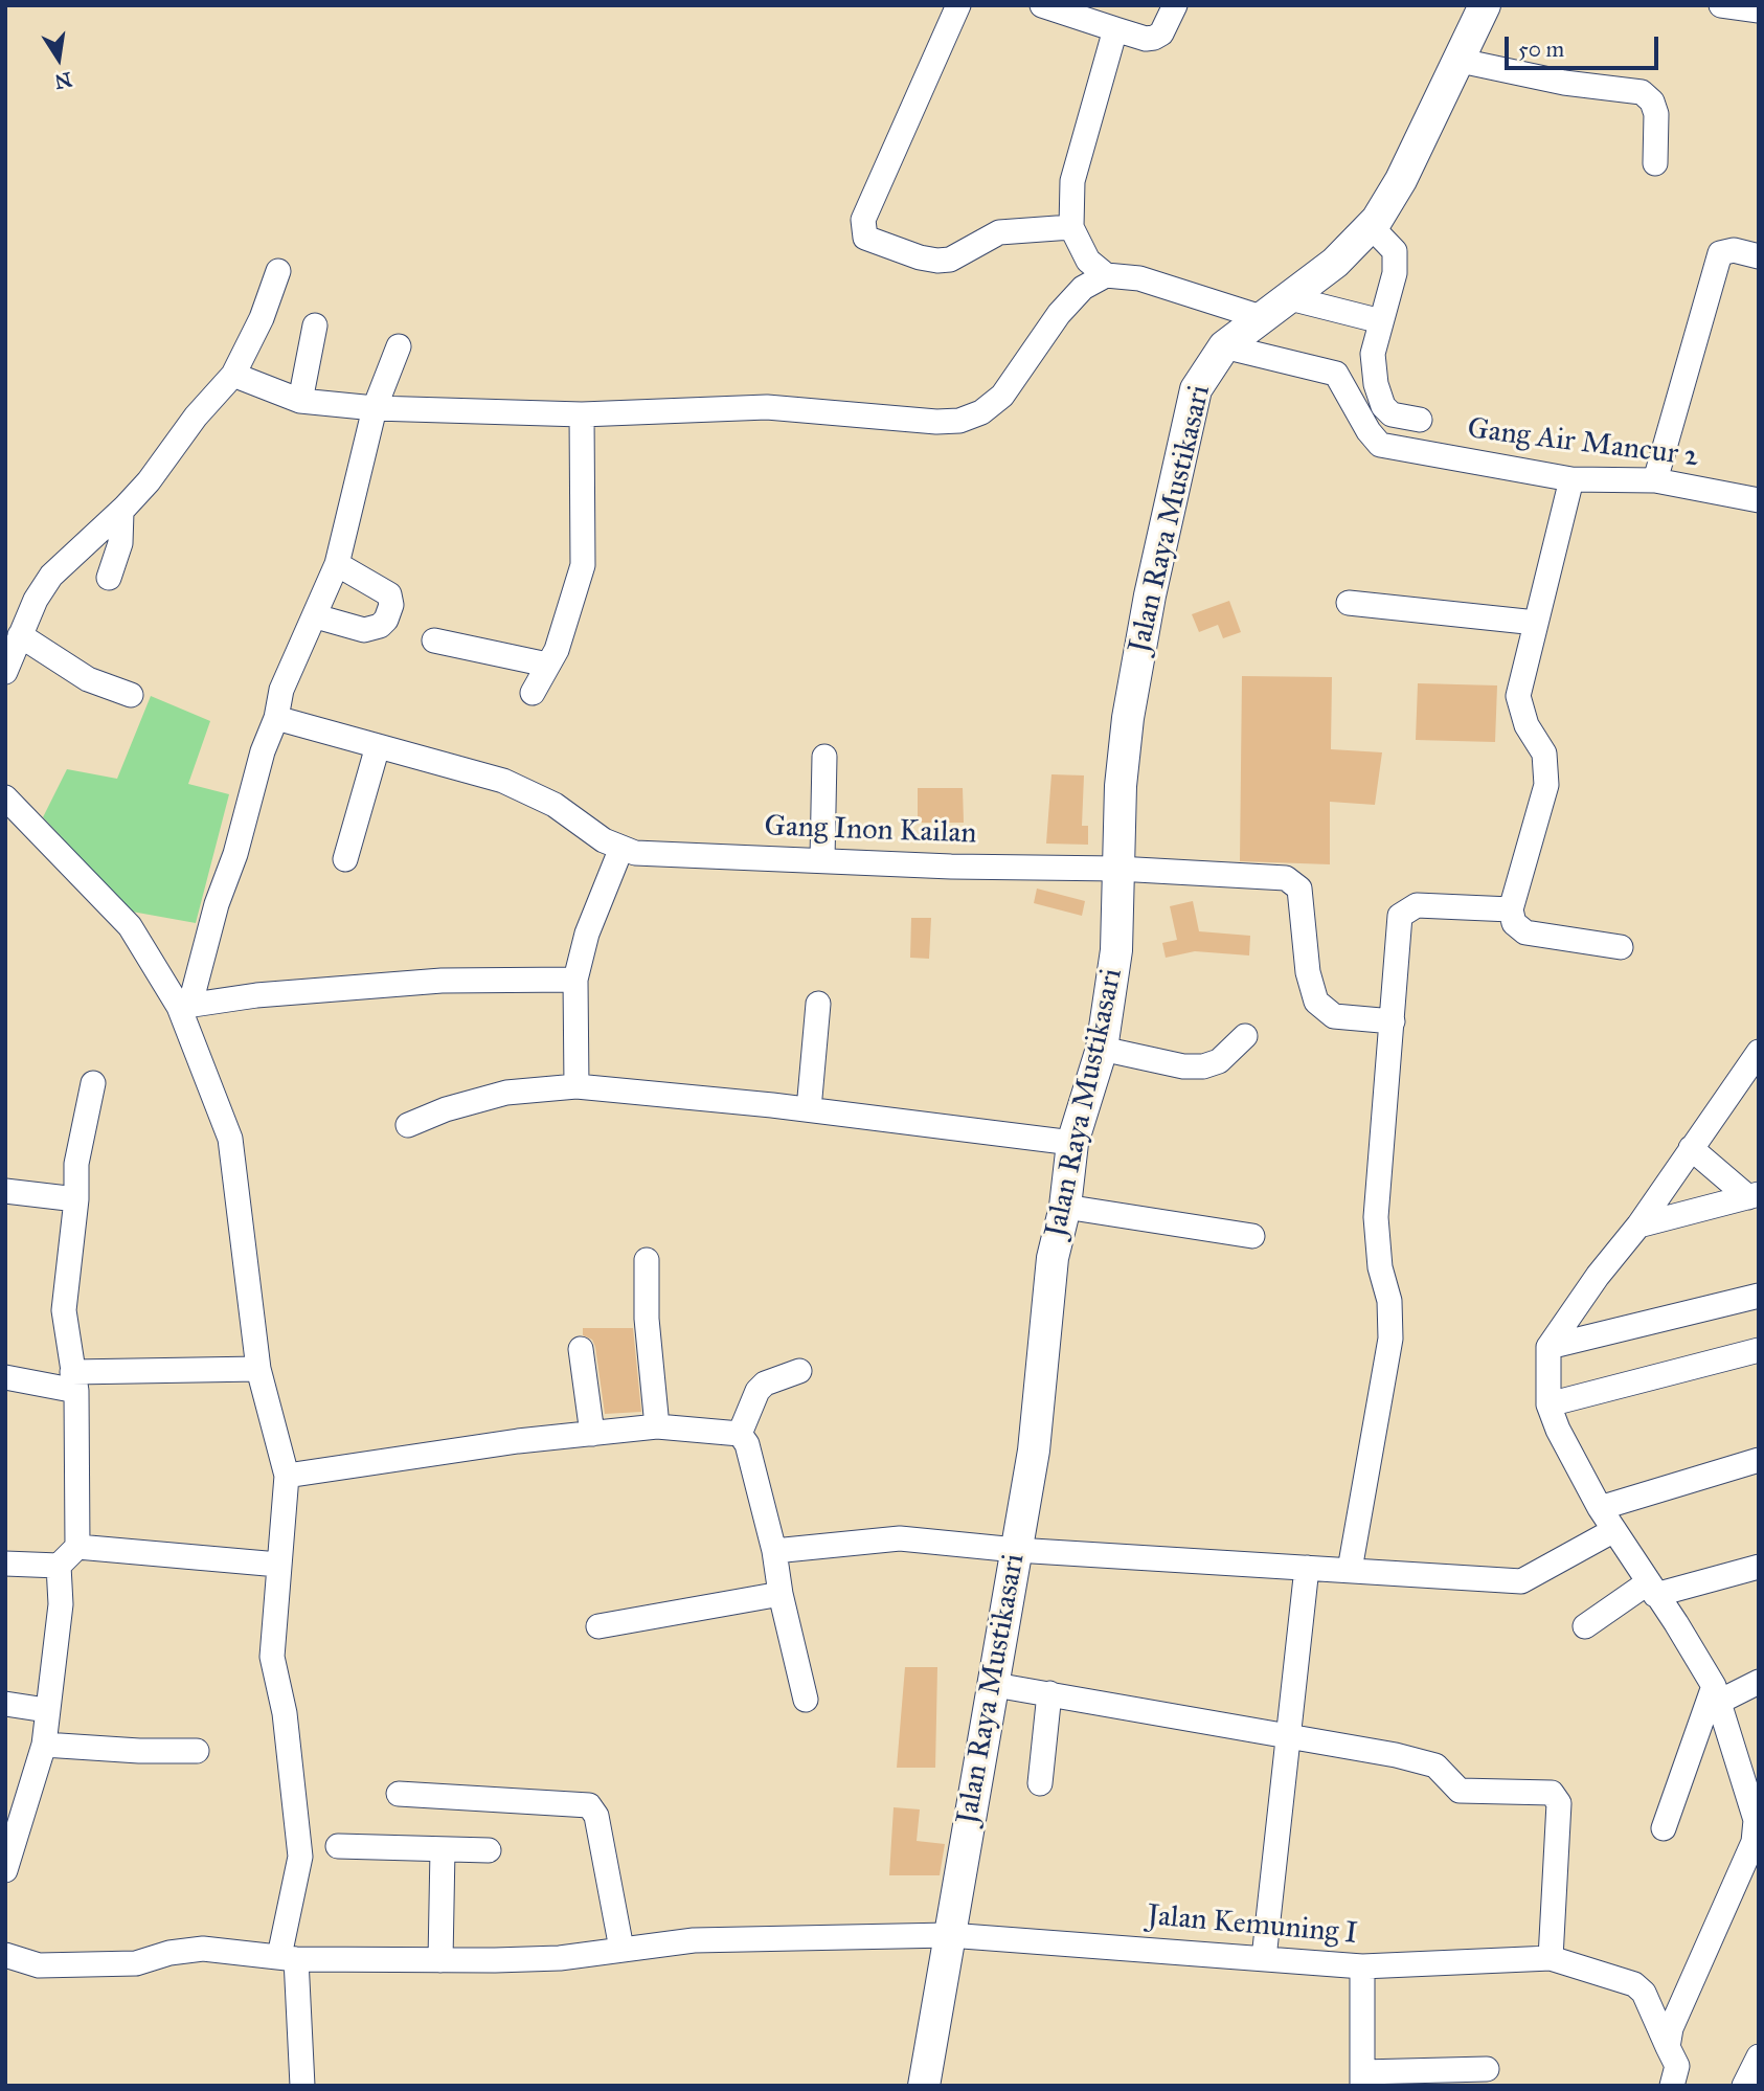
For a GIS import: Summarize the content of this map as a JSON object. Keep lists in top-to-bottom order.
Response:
{
  "streets": {
    "main road": ["Jalan Raya Mustikasari"],
    "street": ["Gang Air Mancur 2", "Gang Inon Kailan", "Jalan Kemuning I"]
  },
  "crossings": [
    ["Gang Air Mancur 2", "Jalan Raya Mustikasari"],
    ["Jalan Raya Mustikasari", "Gang Inon Kailan"],
    ["Jalan Raya Mustikasari", "Jalan Kemuning I"]
  ],
  "scale_bar": "50 m",
  "north": "bottom"
}
